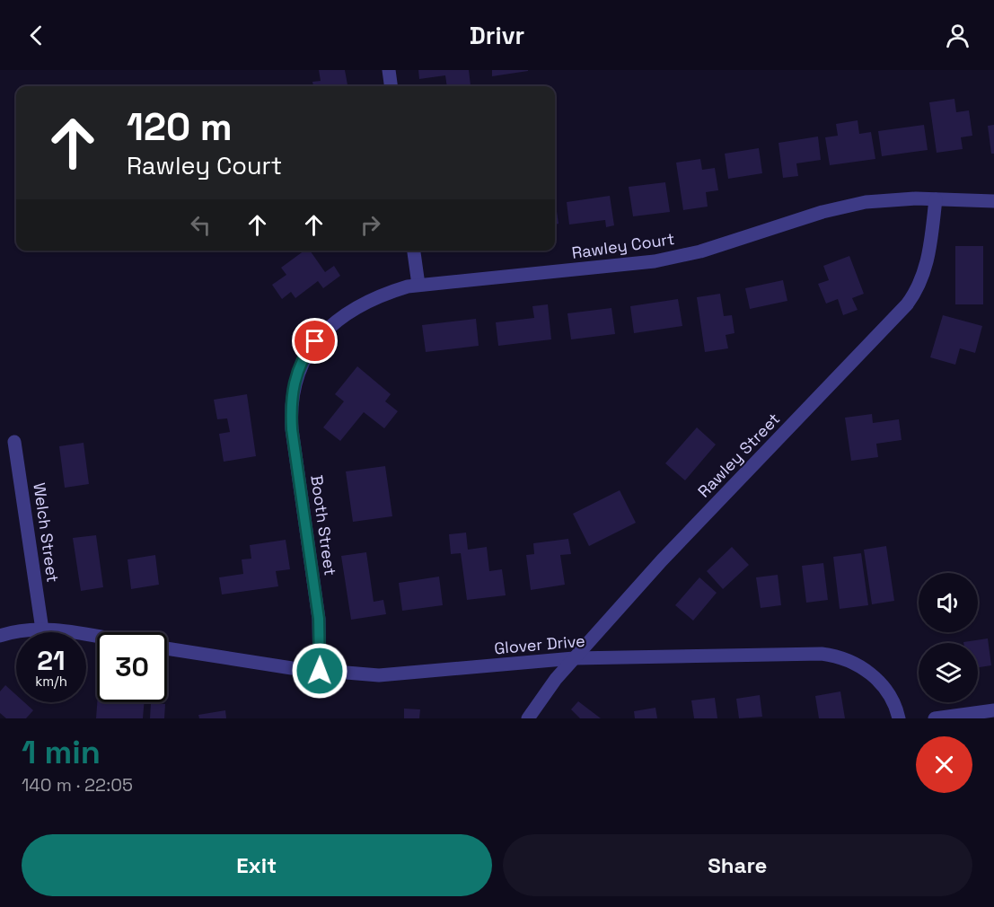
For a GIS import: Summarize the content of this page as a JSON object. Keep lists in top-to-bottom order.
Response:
{
  "streets": {
    "street": [
      "Rawley Court",
      "Rawley Street",
      "Booth Street",
      "Welch Street",
      "Glover Drive"
    ]
  },
  "crossings": [
    ["Rawley Court", "Rawley Street"],
    ["Rawley Court", "Booth Street"],
    ["Rawley Street", "Glover Drive"],
    ["Booth Street", "Glover Drive"]
  ],
  "page": {
    "header": "Drivr",
    "turn": ["120 m", "Rawley Court"],
    "speed": "21 km/h",
    "limit": "30",
    "heading": ["1 min", "140 m · 22:05"],
    "buttons": ["Exit", "Share"]
  }
}
